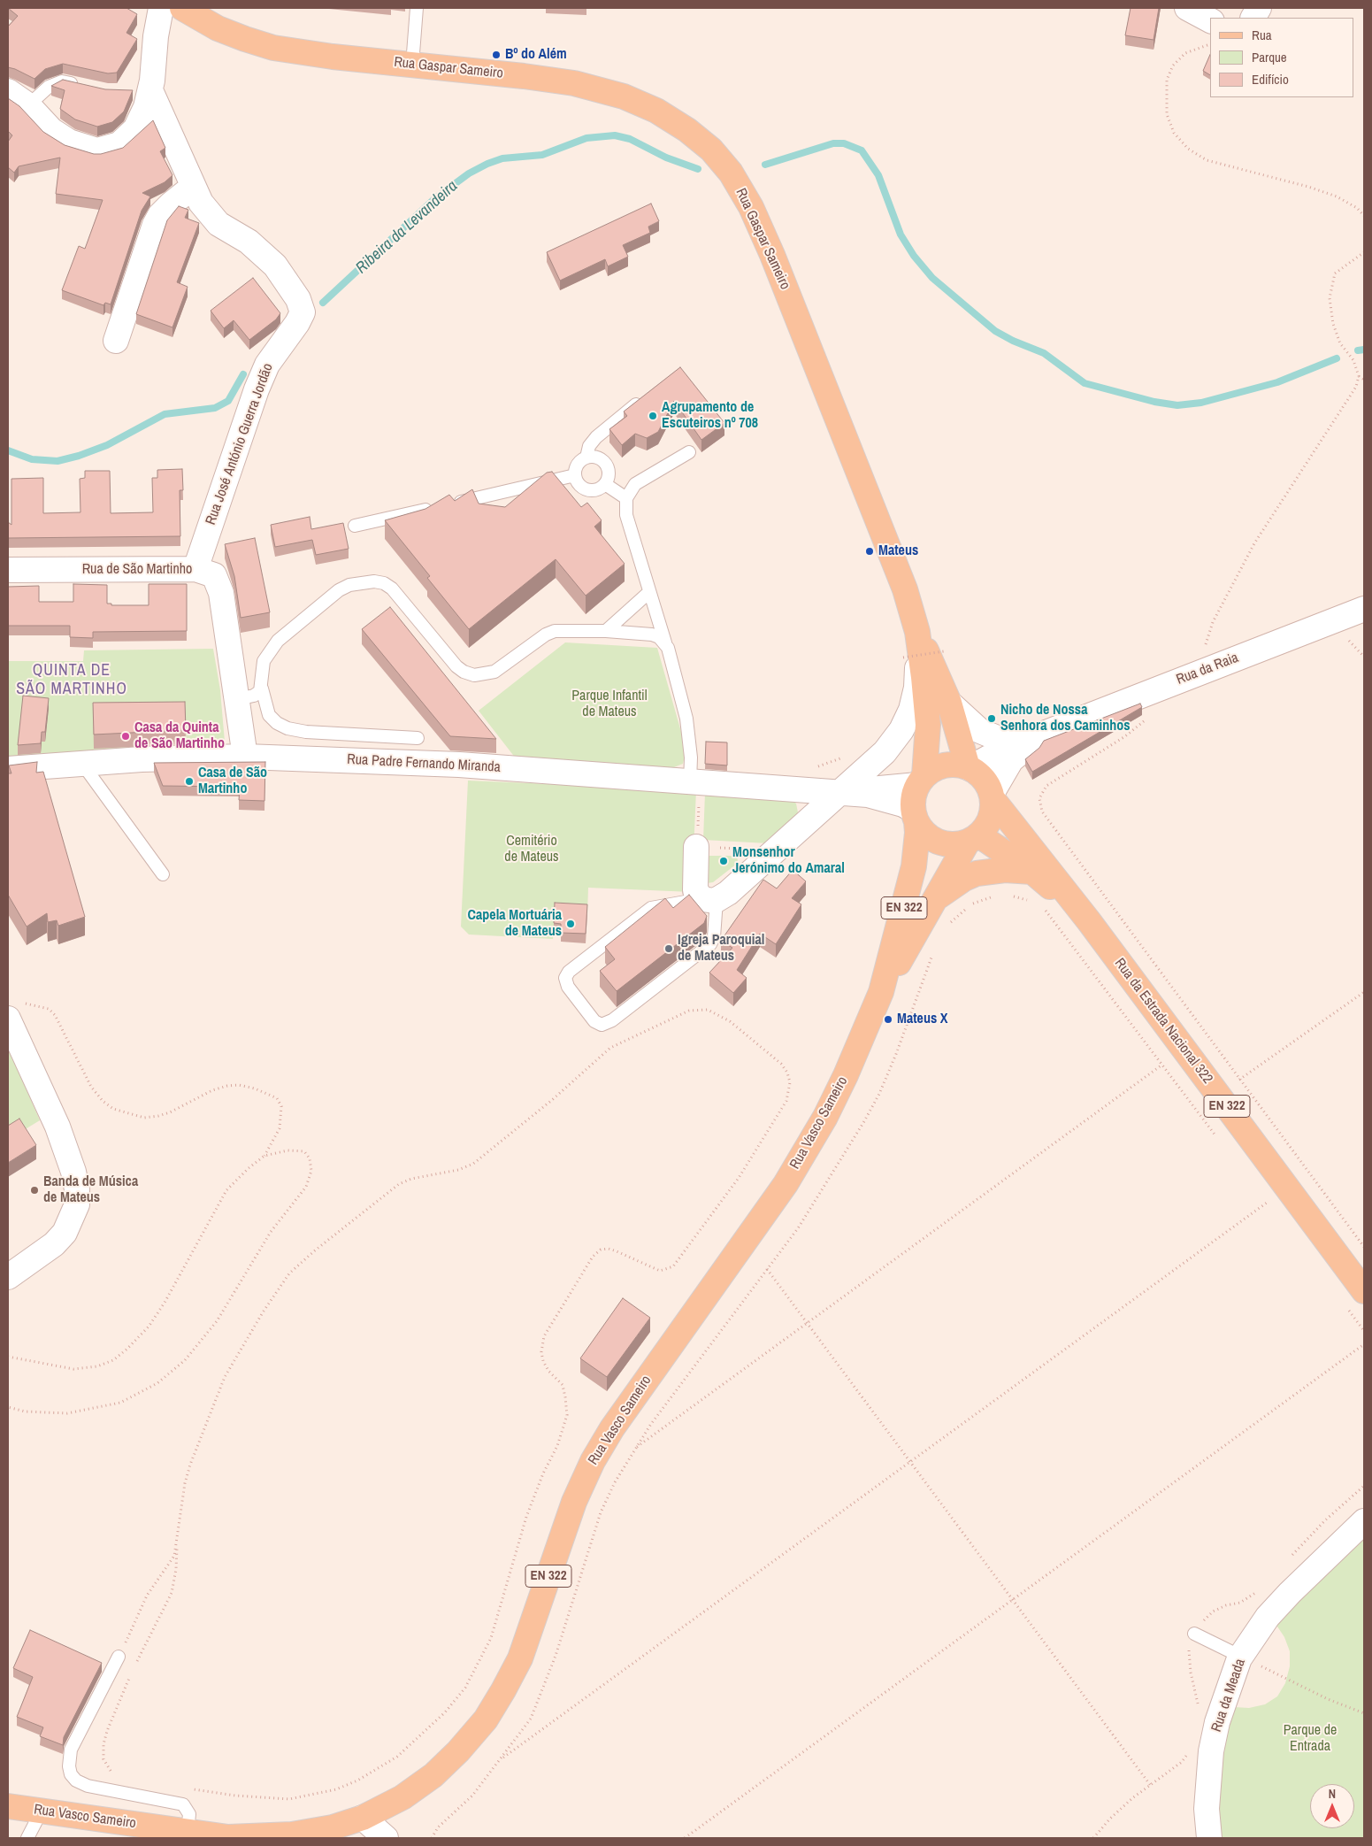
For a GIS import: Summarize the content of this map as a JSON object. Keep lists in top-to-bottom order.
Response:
{
  "streets": {
    "main road": [
      "Rua Gaspar Sameiro",
      "EN 322",
      "Rua da Estrada Nacional 322",
      "Rua Vasco Sameiro"
    ],
    "street": [
      "Rua José António Guerra Jordão",
      "Rua de São Martinho",
      "Rua da Raia",
      "Rua Padre Fernando Miranda",
      "Rua da Meada"
    ]
  },
  "crossings": [
    ["Rua José António Guerra Jordão", "Rua de São Martinho"],
    ["Rua de São Martinho", "Rua Padre Fernando Miranda"],
    ["EN 322", "Rua da Estrada Nacional 322"],
    ["EN 322", "Rua Vasco Sameiro"]
  ],
  "districts": ["QUINTA DE SÃO MARTINHO"],
  "water": ["Ribeira da Levandeira"],
  "parks": ["Parque Infantil de Mateus", "Cemitério de Mateus", "Parque de Entrada"],
  "places": [
    "Bº do Além",
    "Agrupamento de Escuteiros nº 708",
    "Mateus",
    "Nicho de Nossa Senhora dos Caminhos",
    "Casa da Quinta de São Martinho",
    "Casa de São Martinho",
    "Monsenhor Jerónimo do Amaral",
    "Capela Mortuária de Mateus",
    "Igreja Paroquial de Mateus",
    "Mateus X",
    "Banda de Música de Mateus"
  ],
  "legend": ["Rua", "Parque", "Edifício"],
  "north": "top"
}
